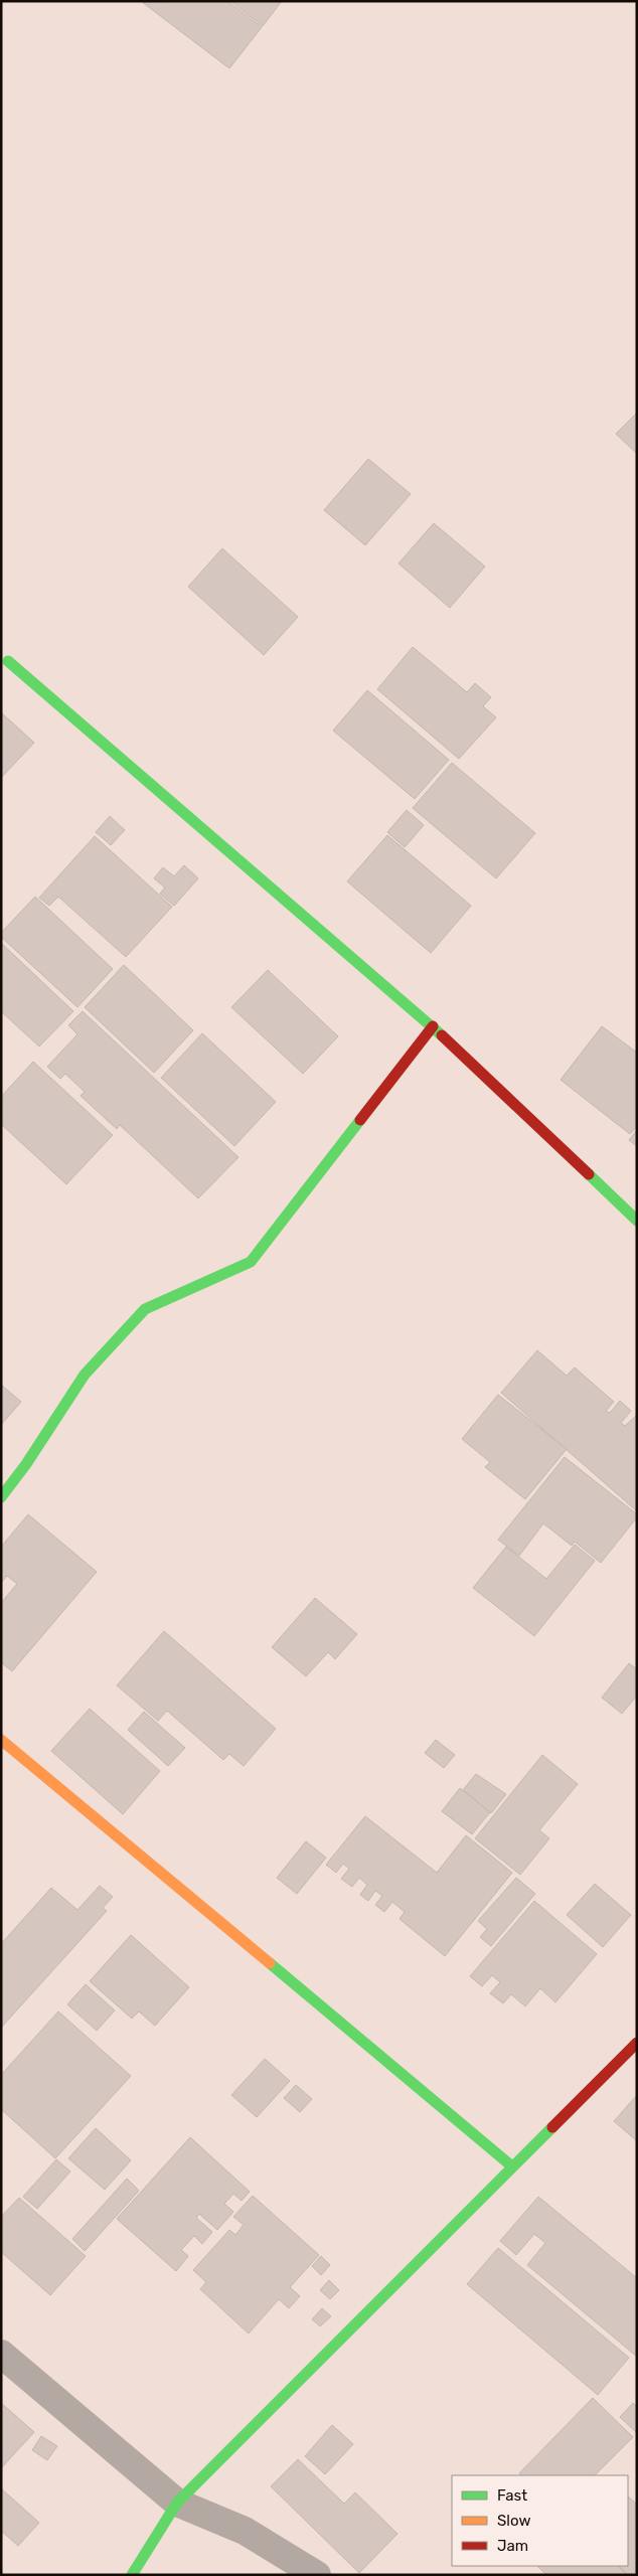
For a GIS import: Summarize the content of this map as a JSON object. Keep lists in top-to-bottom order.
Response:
{
  "legend": ["Fast", "Slow", "Jam"]
}
